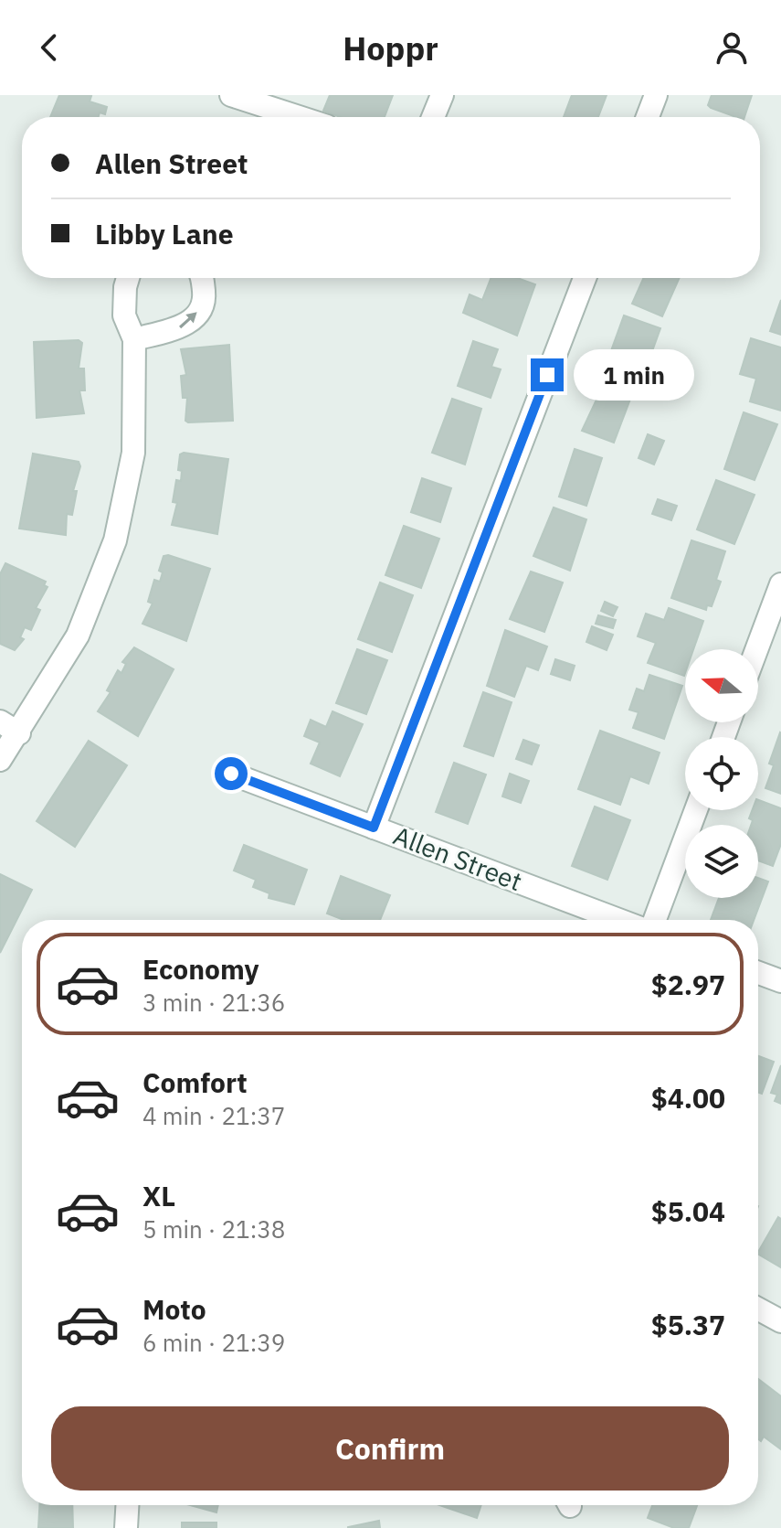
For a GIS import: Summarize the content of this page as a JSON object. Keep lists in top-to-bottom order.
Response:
{
  "streets": {
    "street": ["Allen Street"]
  },
  "north": "left",
  "page": {
    "header": "Hoppr",
    "banner": ["Allen Street", "Libby Lane"],
    "bubble": "1 min",
    "list": [
      {
        "name": "Economy",
        "note": "3 min · 21:36",
        "value": "$2.97"
      },
      {
        "name": "Comfort",
        "note": "4 min · 21:37",
        "value": "$4.00"
      },
      {
        "name": "XL",
        "note": "5 min · 21:38",
        "value": "$5.04"
      },
      {
        "name": "Moto",
        "note": "6 min · 21:39",
        "value": "$5.37"
      }
    ],
    "buttons": "Confirm"
  }
}
